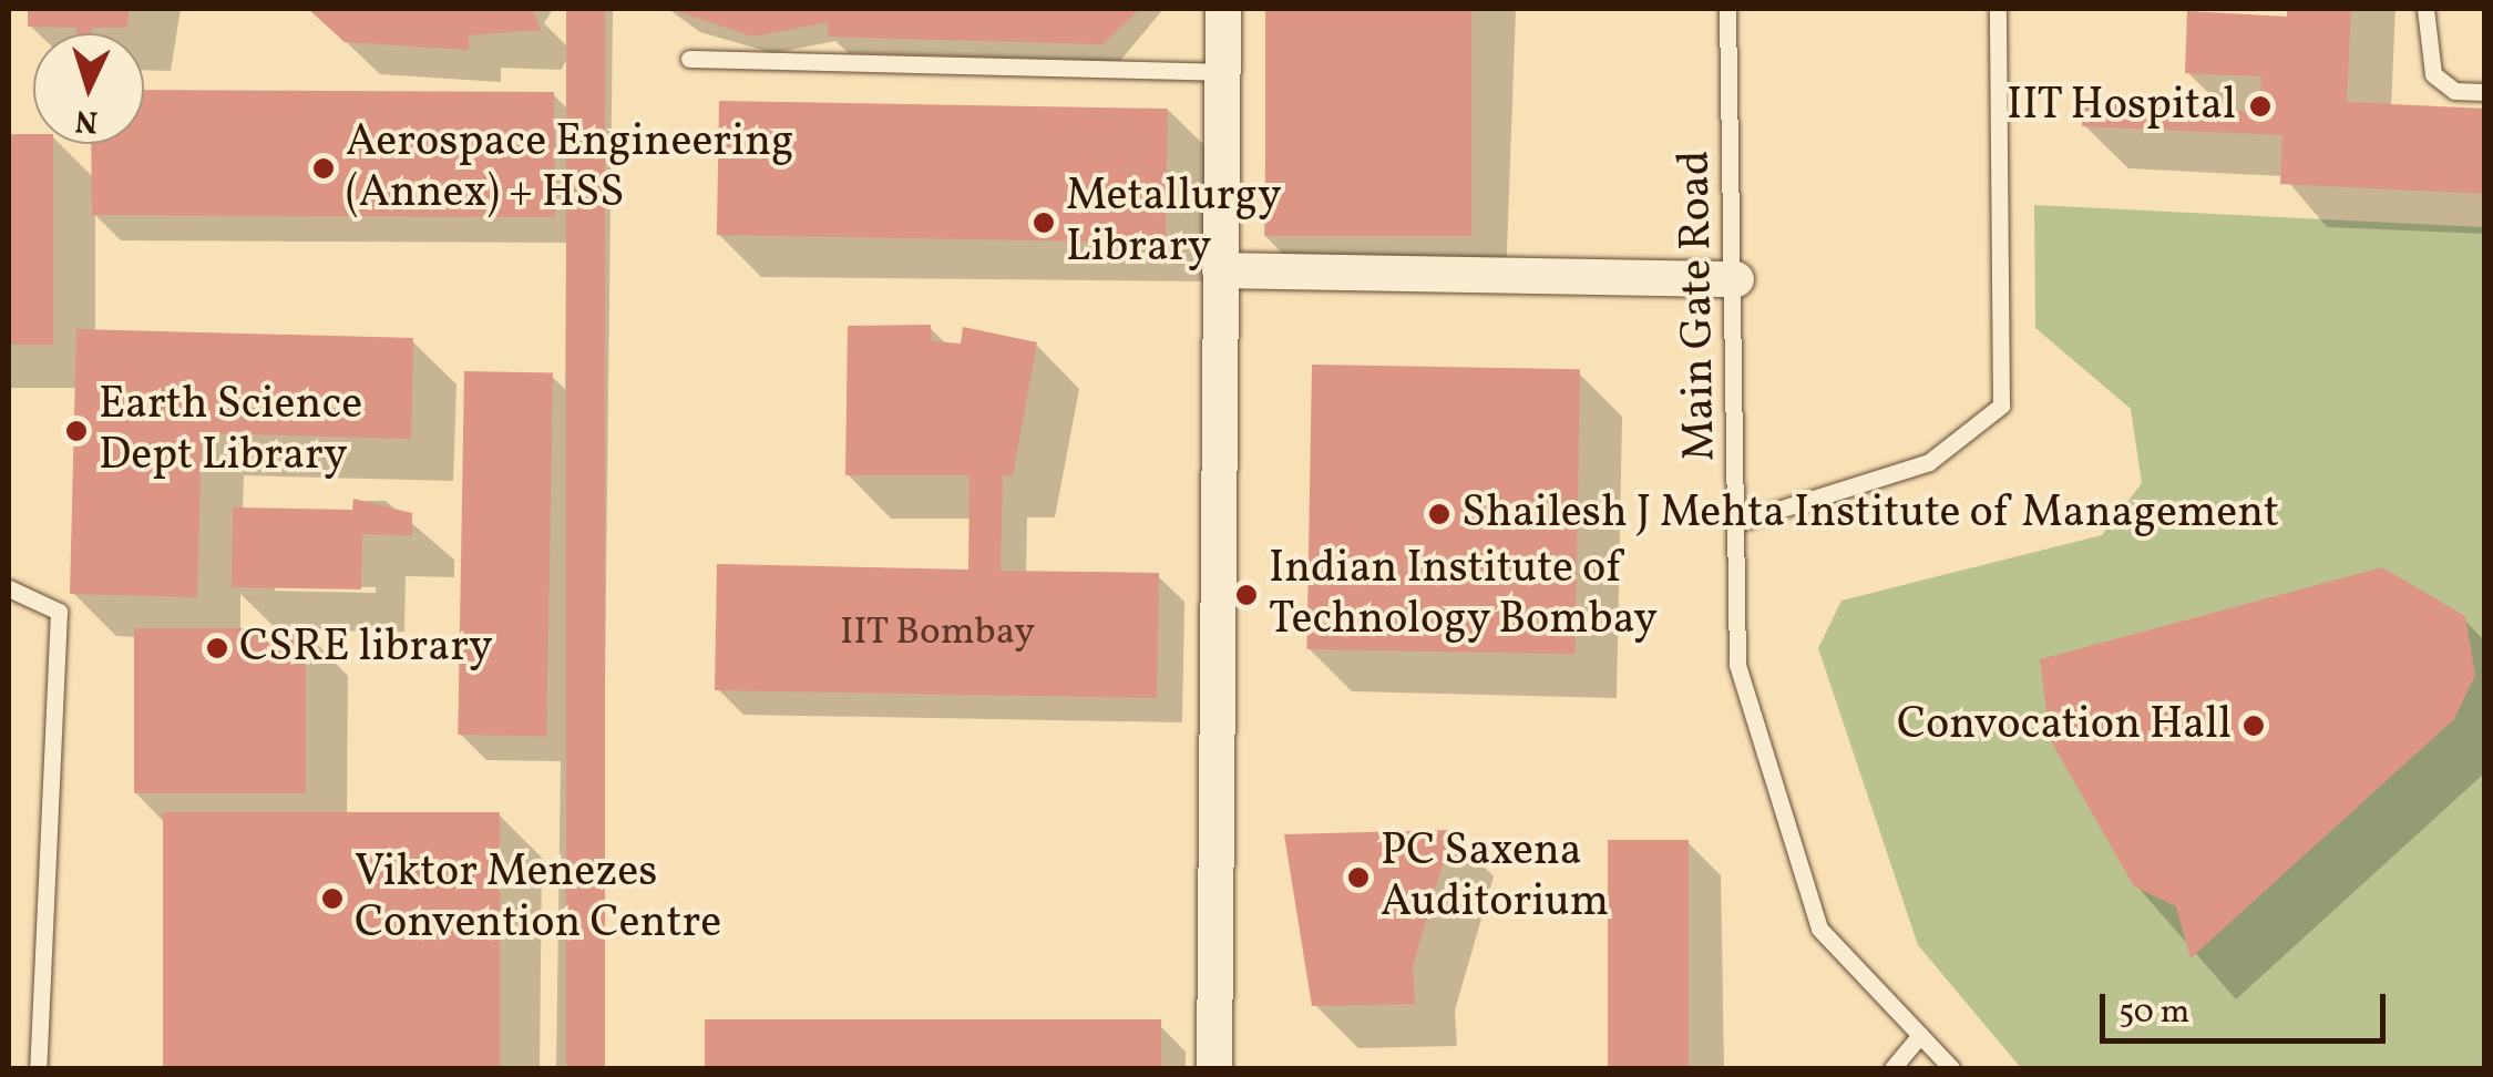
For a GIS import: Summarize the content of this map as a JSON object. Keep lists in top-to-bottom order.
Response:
{
  "streets": {
    "lane": ["Main Gate Road"]
  },
  "places": [
    "IIT Hospital",
    "Aerospace Engineering (Annex) + HSS",
    "Metallurgy Library",
    "Earth Science Dept Library",
    "Shailesh J Mehta Institute of Management",
    "Indian Institute of Technology Bombay",
    "CSRE library",
    "Convocation Hall",
    "PC Saxena Auditorium",
    "Viktor Menezes Convention Centre"
  ],
  "house_numbers": ["IIT Bombay"],
  "scale_bar": "50 m",
  "north": "bottom"
}
